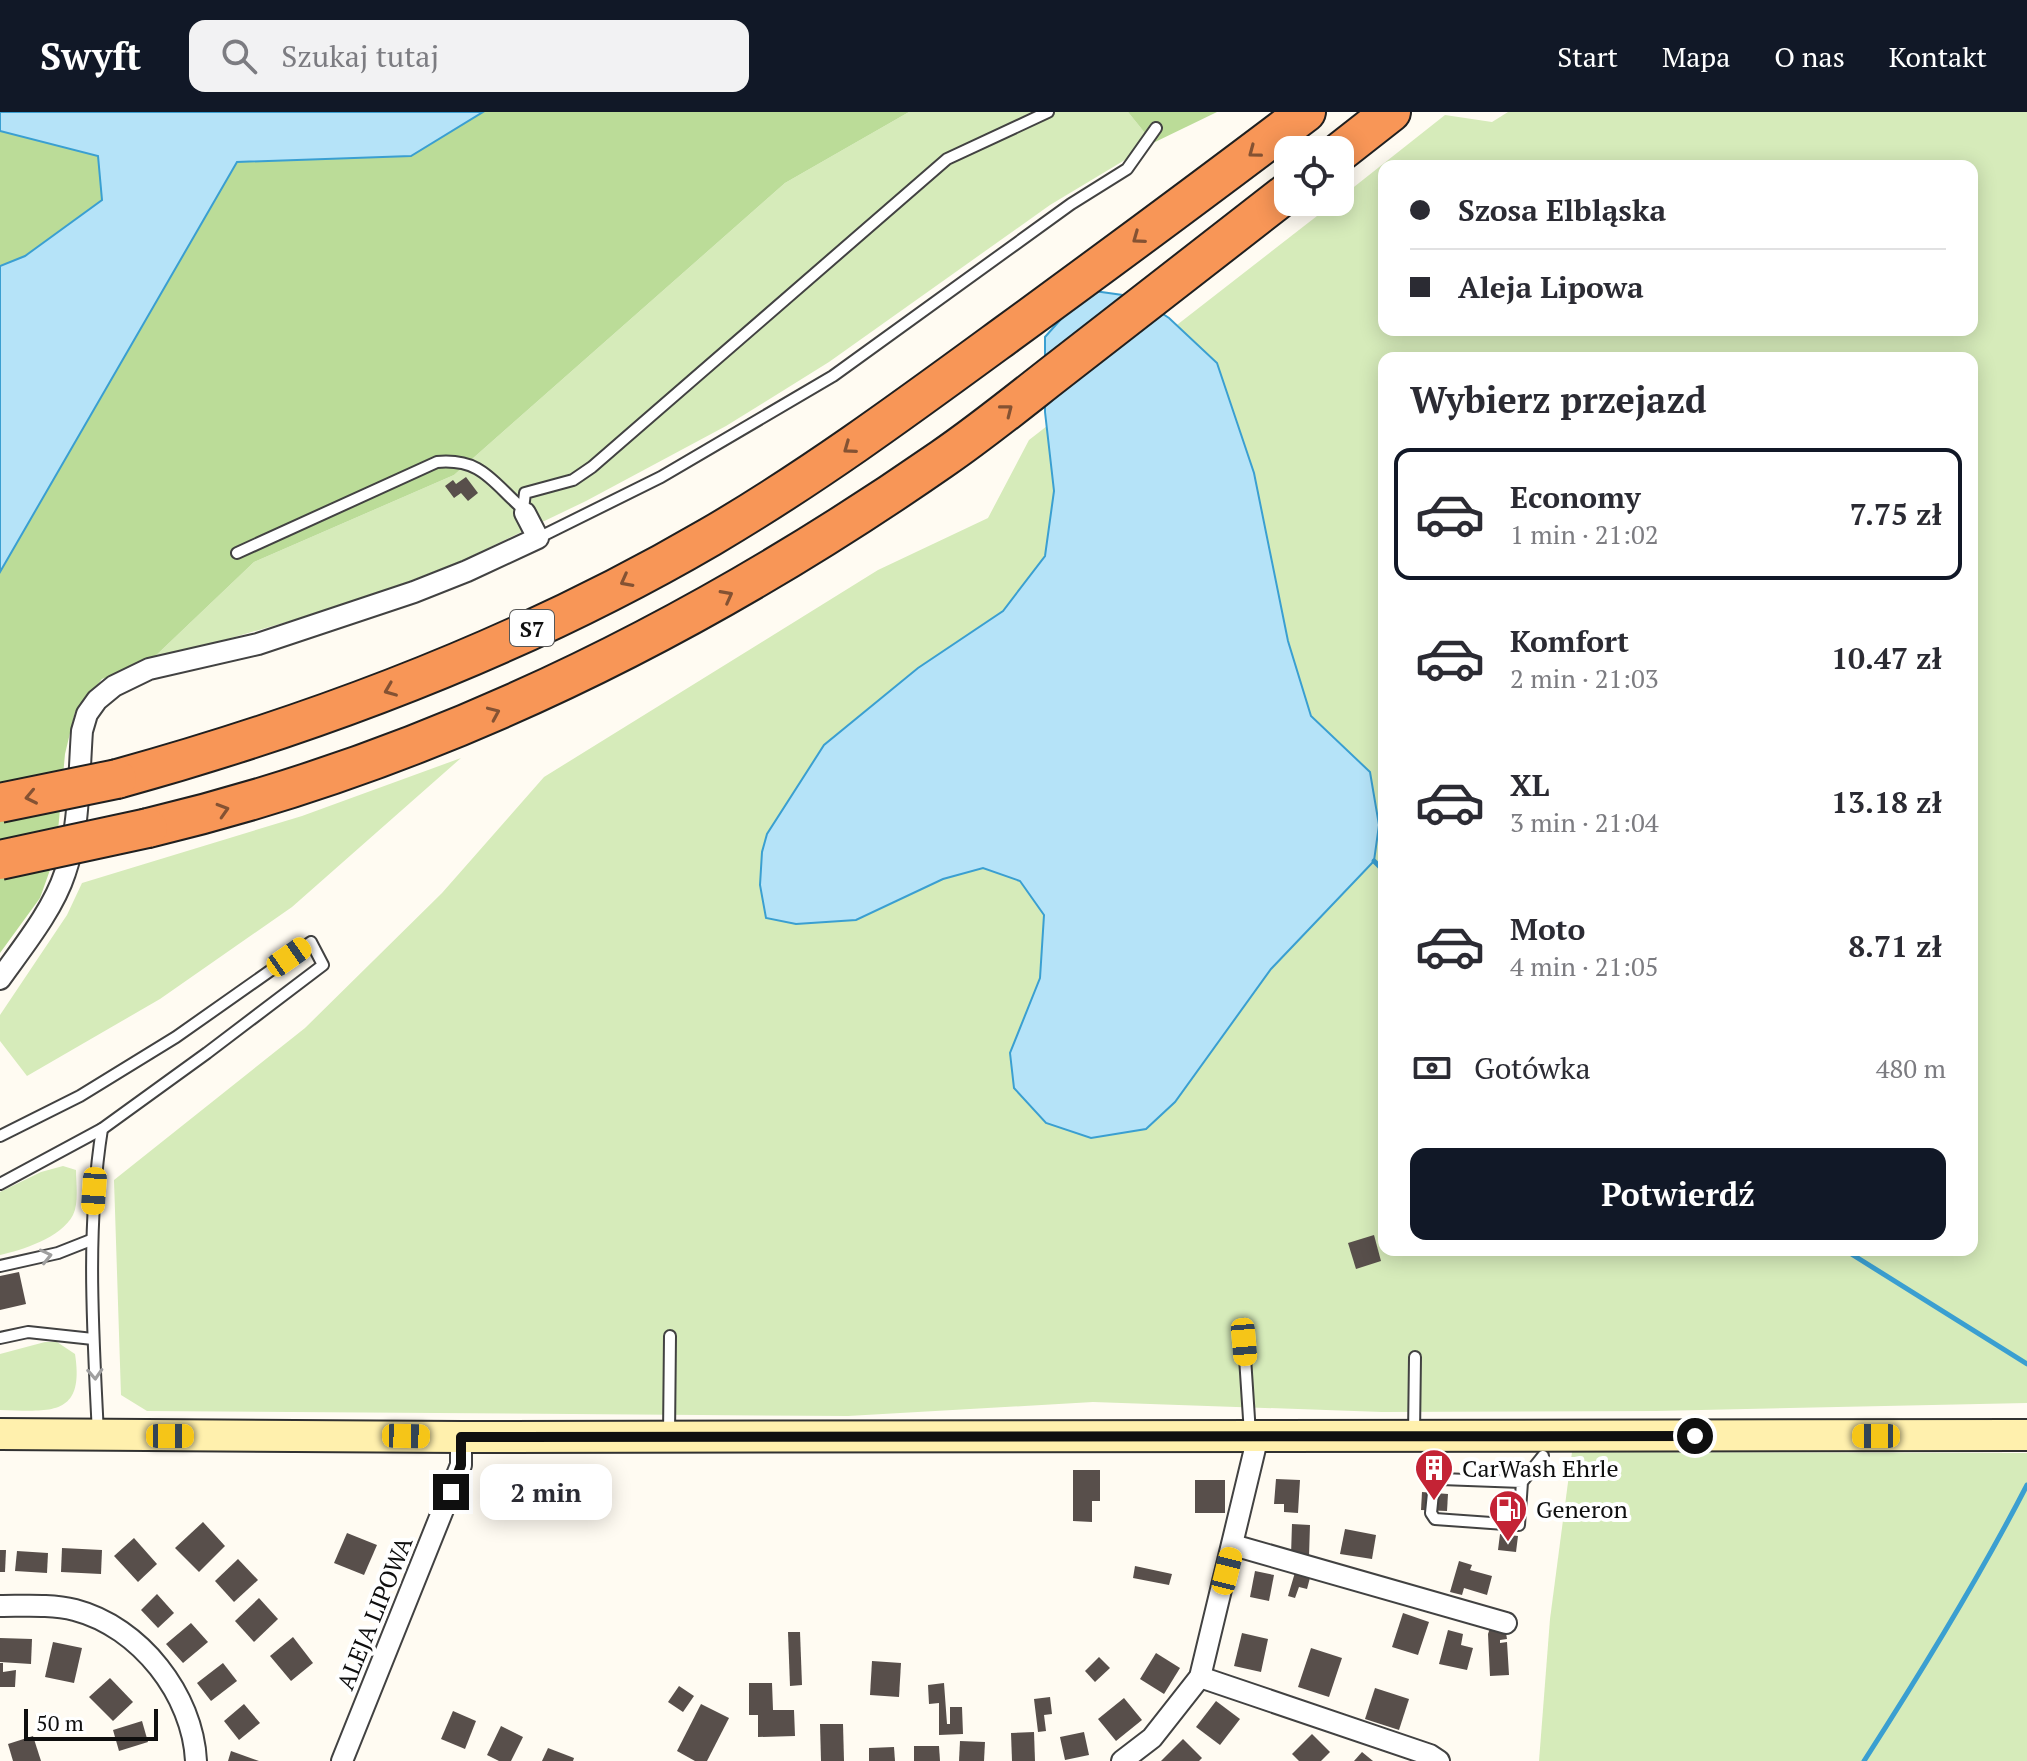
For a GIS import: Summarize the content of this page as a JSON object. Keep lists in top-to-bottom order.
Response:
{
  "streets": {
    "highway": ["S7"],
    "street": ["ALEJA LIPOWA"]
  },
  "places": {
    "building": ["CarWash Ehrle"],
    "fuel station": ["Generon"]
  },
  "scale_bar": "50 m",
  "page": {
    "header": "Swyft",
    "search": "Szukaj tutaj",
    "nav": [
      "Start",
      "Mapa",
      "O nas",
      "Kontakt"
    ],
    "banner": ["Szosa Elbląska", "Aleja Lipowa"],
    "heading": "Wybierz przejazd",
    "list": [
      {
        "name": "Economy",
        "note": "1 min · 21:02",
        "value": "7.75 zł"
      },
      {
        "name": "Komfort",
        "note": "2 min · 21:03",
        "value": "10.47 zł"
      },
      {
        "name": "XL",
        "note": "3 min · 21:04",
        "value": "13.18 zł"
      },
      {
        "name": "Moto",
        "note": "4 min · 21:05",
        "value": "8.71 zł"
      }
    ],
    "pay": ["Gotówka", "480 m"],
    "buttons": "Potwierdź",
    "bubble": "2 min",
    "scale": "50 m"
  }
}
